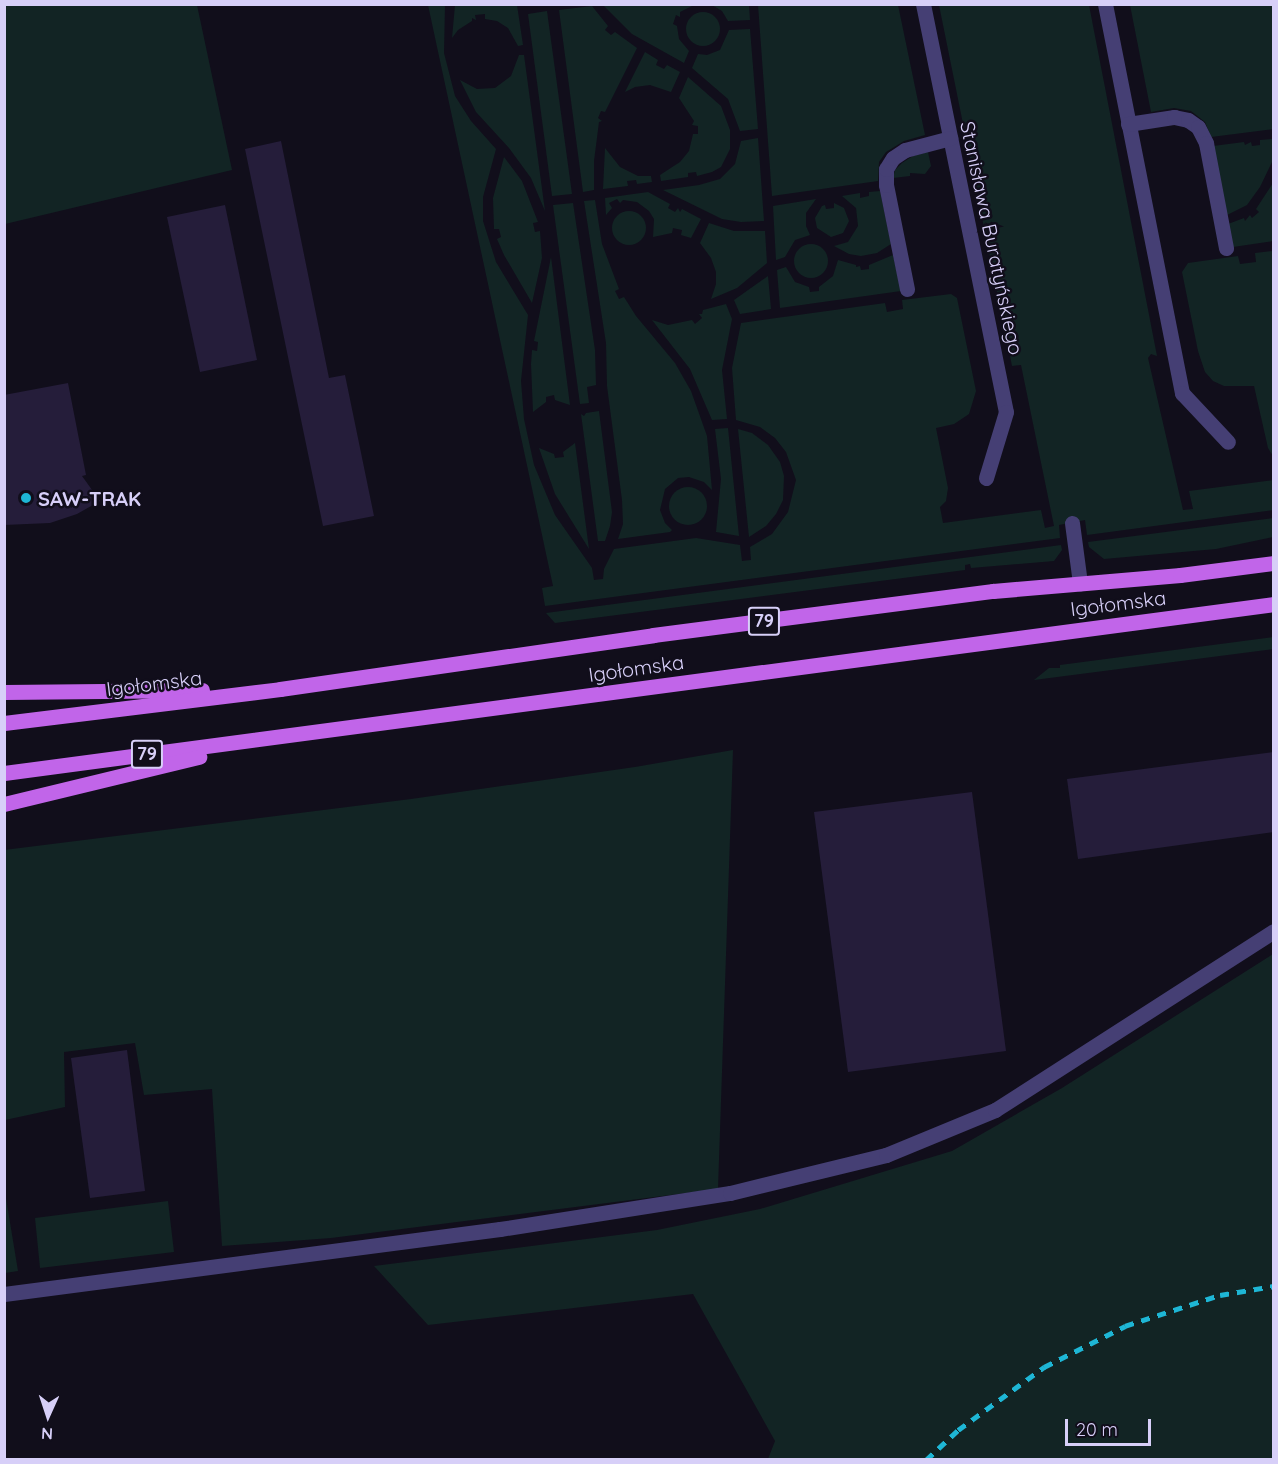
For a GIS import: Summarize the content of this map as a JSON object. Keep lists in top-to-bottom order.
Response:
{
  "streets": {
    "main road": ["Igołomska", "79"],
    "lane": ["Stanisława Buratyńskiego"]
  },
  "places": ["SAW-TRAK"],
  "scale_bar": "20 m",
  "north": "bottom"
}
